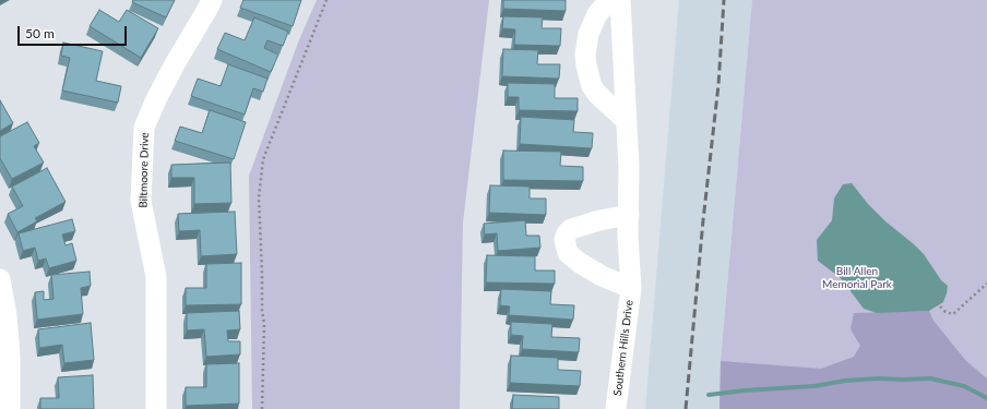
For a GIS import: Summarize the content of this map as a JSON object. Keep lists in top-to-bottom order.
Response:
{
  "streets": {
    "street": ["Biltmoore Drive", "Southern Hills Drive"]
  },
  "parks": ["Bill Allen Memorial Park"],
  "scale_bar": "50 m"
}
